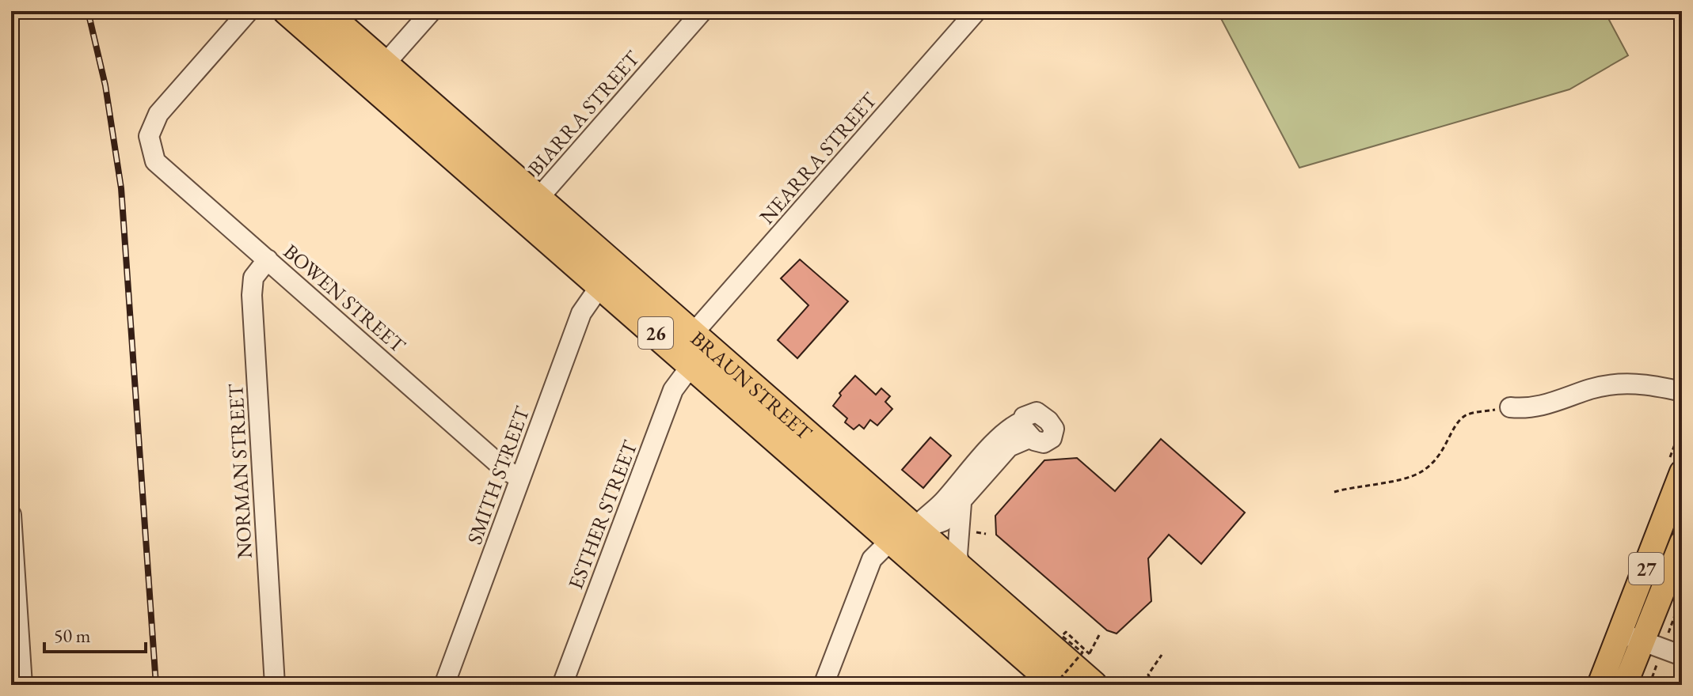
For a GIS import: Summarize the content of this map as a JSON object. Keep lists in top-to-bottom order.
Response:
{
  "streets": {
    "highway": ["26", "BRAUN STREET"],
    "main road": ["27"],
    "street": [
      "BIARRA STREET",
      "NEARRA STREET",
      "BOWEN STREET",
      "NORMAN STREET",
      "SMITH STREET",
      "ESTHER STREET"
    ]
  },
  "crossings": [
    ["BIARRA STREET", "BRAUN STREET"],
    ["NEARRA STREET", "BRAUN STREET"],
    ["BOWEN STREET", "NORMAN STREET"],
    ["BOWEN STREET", "SMITH STREET"],
    ["BRAUN STREET", "SMITH STREET"],
    ["BRAUN STREET", "ESTHER STREET"]
  ],
  "scale_bar": "50 m"
}
